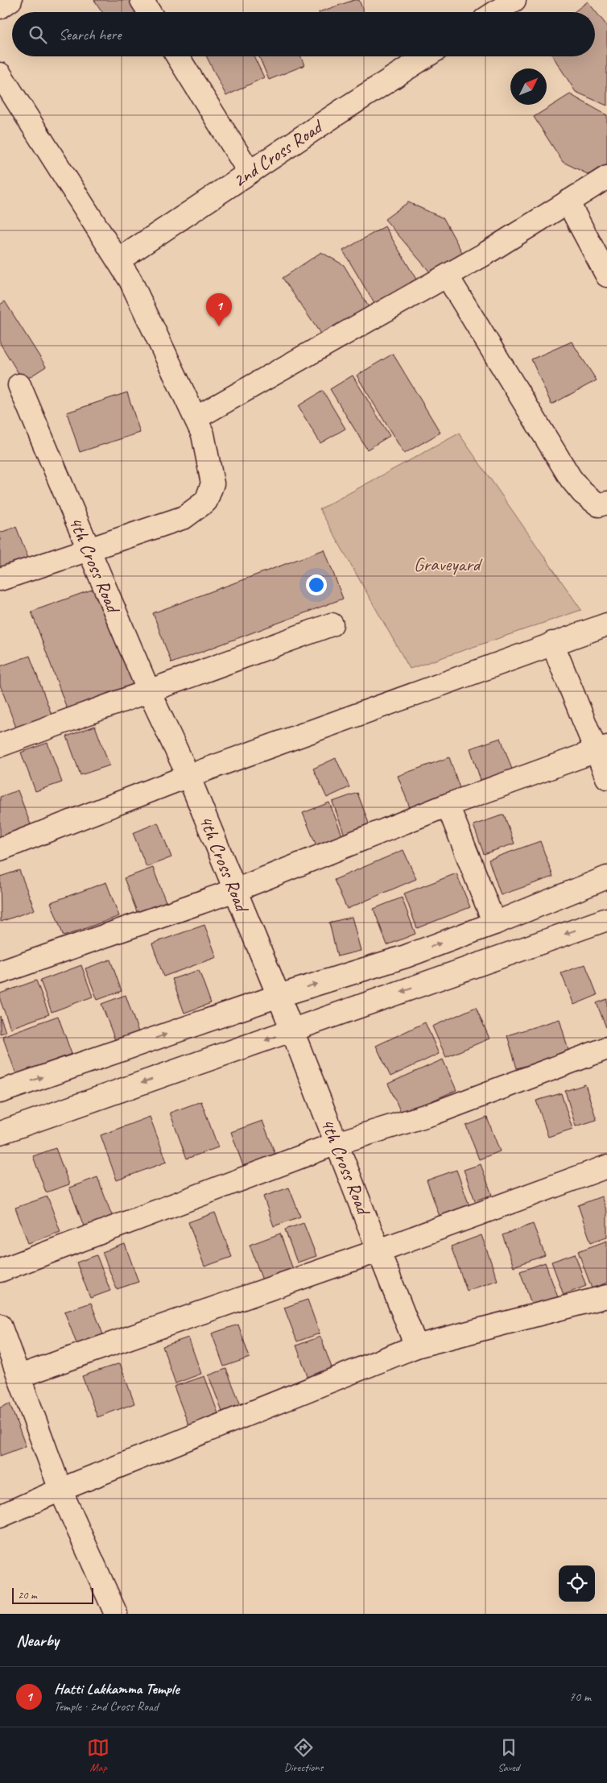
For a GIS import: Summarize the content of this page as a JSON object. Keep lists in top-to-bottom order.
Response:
{
  "streets": {
    "street": ["2nd Cross Road", "4th Cross Road"]
  },
  "parks": ["Graveyard"],
  "scale_bar": "20 m",
  "north": "top right",
  "page": {
    "search": "Search here",
    "pins": "1",
    "scale": "20 m",
    "heading": "Nearby",
    "list": [
      {
        "mark": "1",
        "name": "Hatti Lakkamma Temple",
        "note": "Temple · 2nd Cross Road",
        "value": "70 m"
      }
    ],
    "nav": ["Map", "Directions", "Saved"]
  }
}
